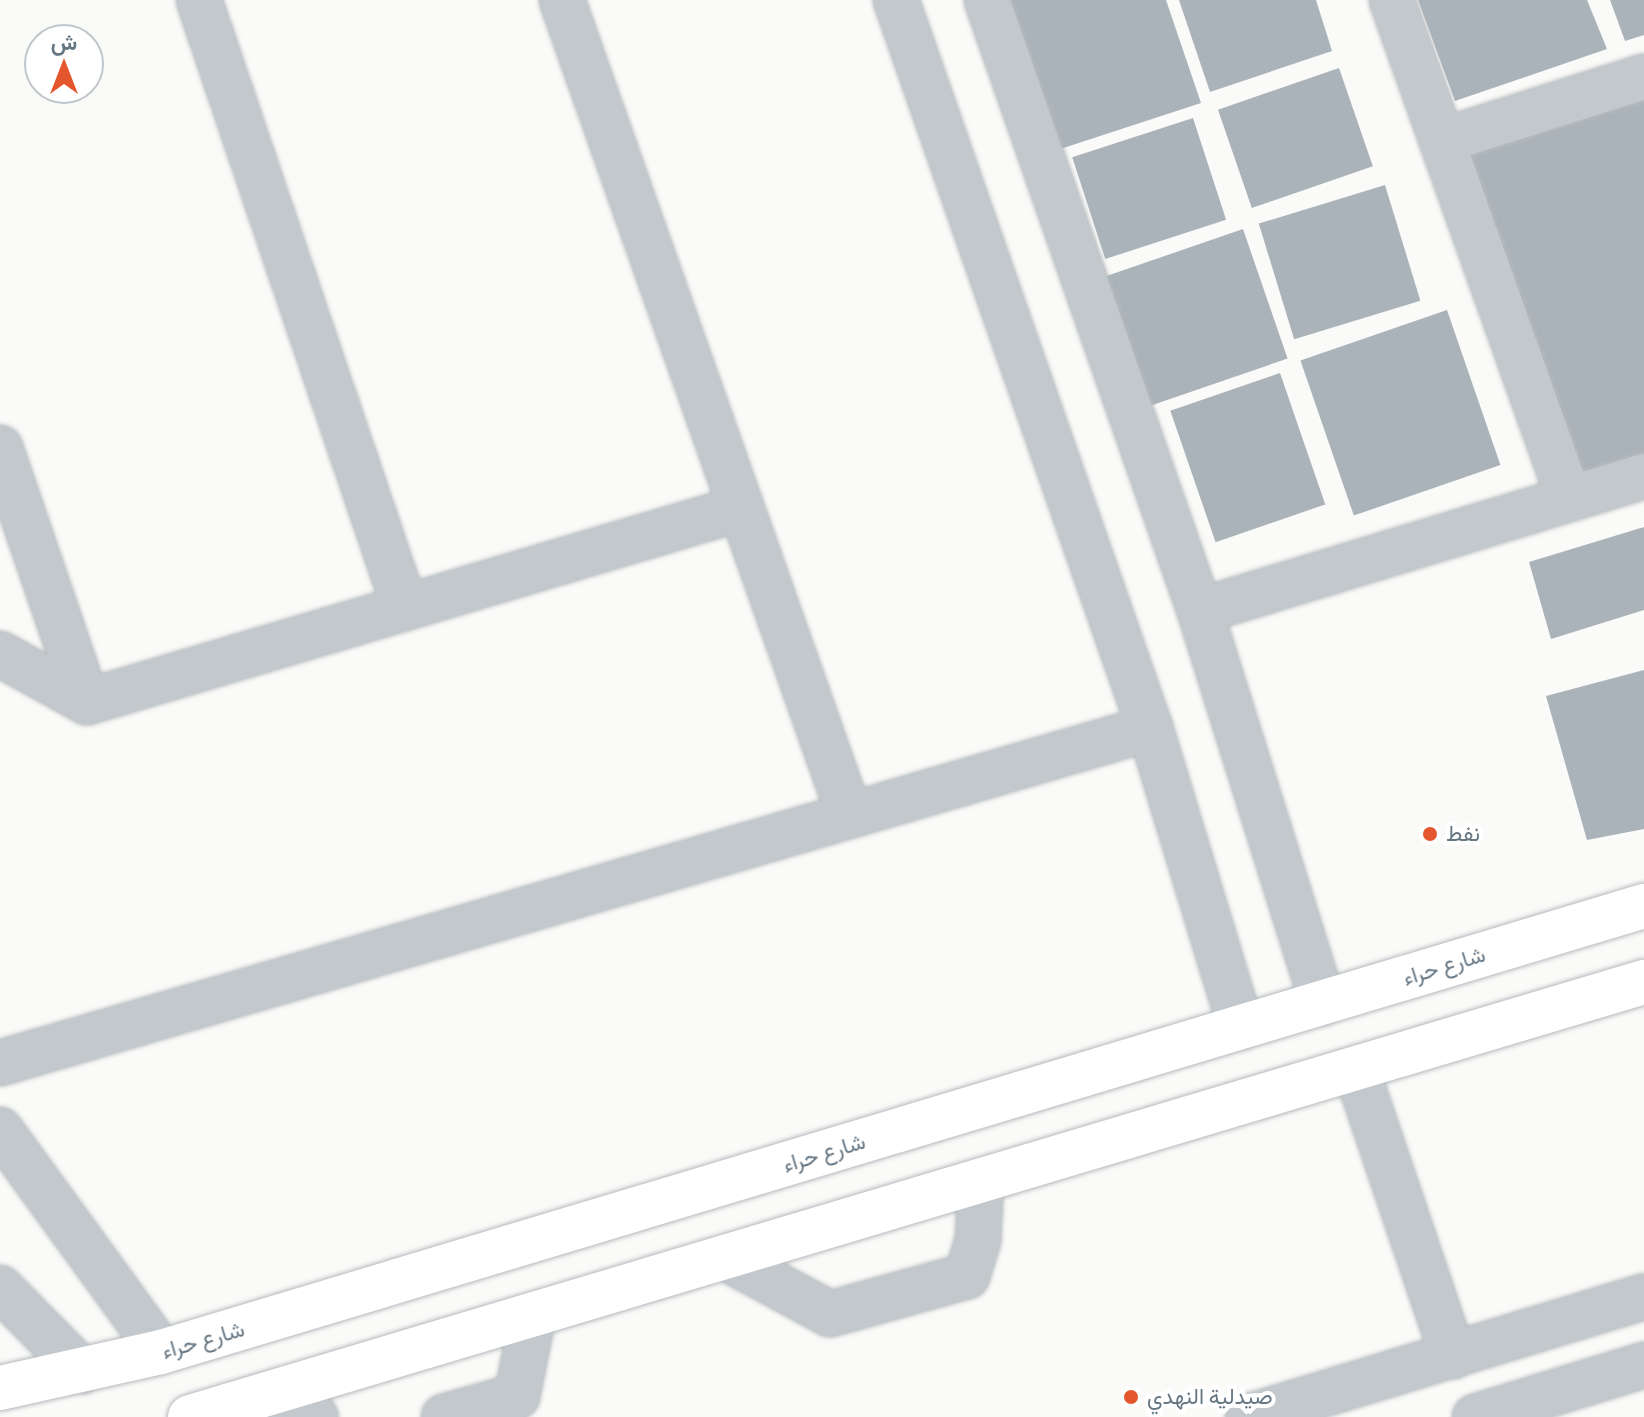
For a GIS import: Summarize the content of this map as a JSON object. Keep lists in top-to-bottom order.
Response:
{
  "streets": {
    "main road": ["شارع حراء"]
  },
  "places": ["نفط", "صيدلية النهدي"],
  "north": "top"
}
